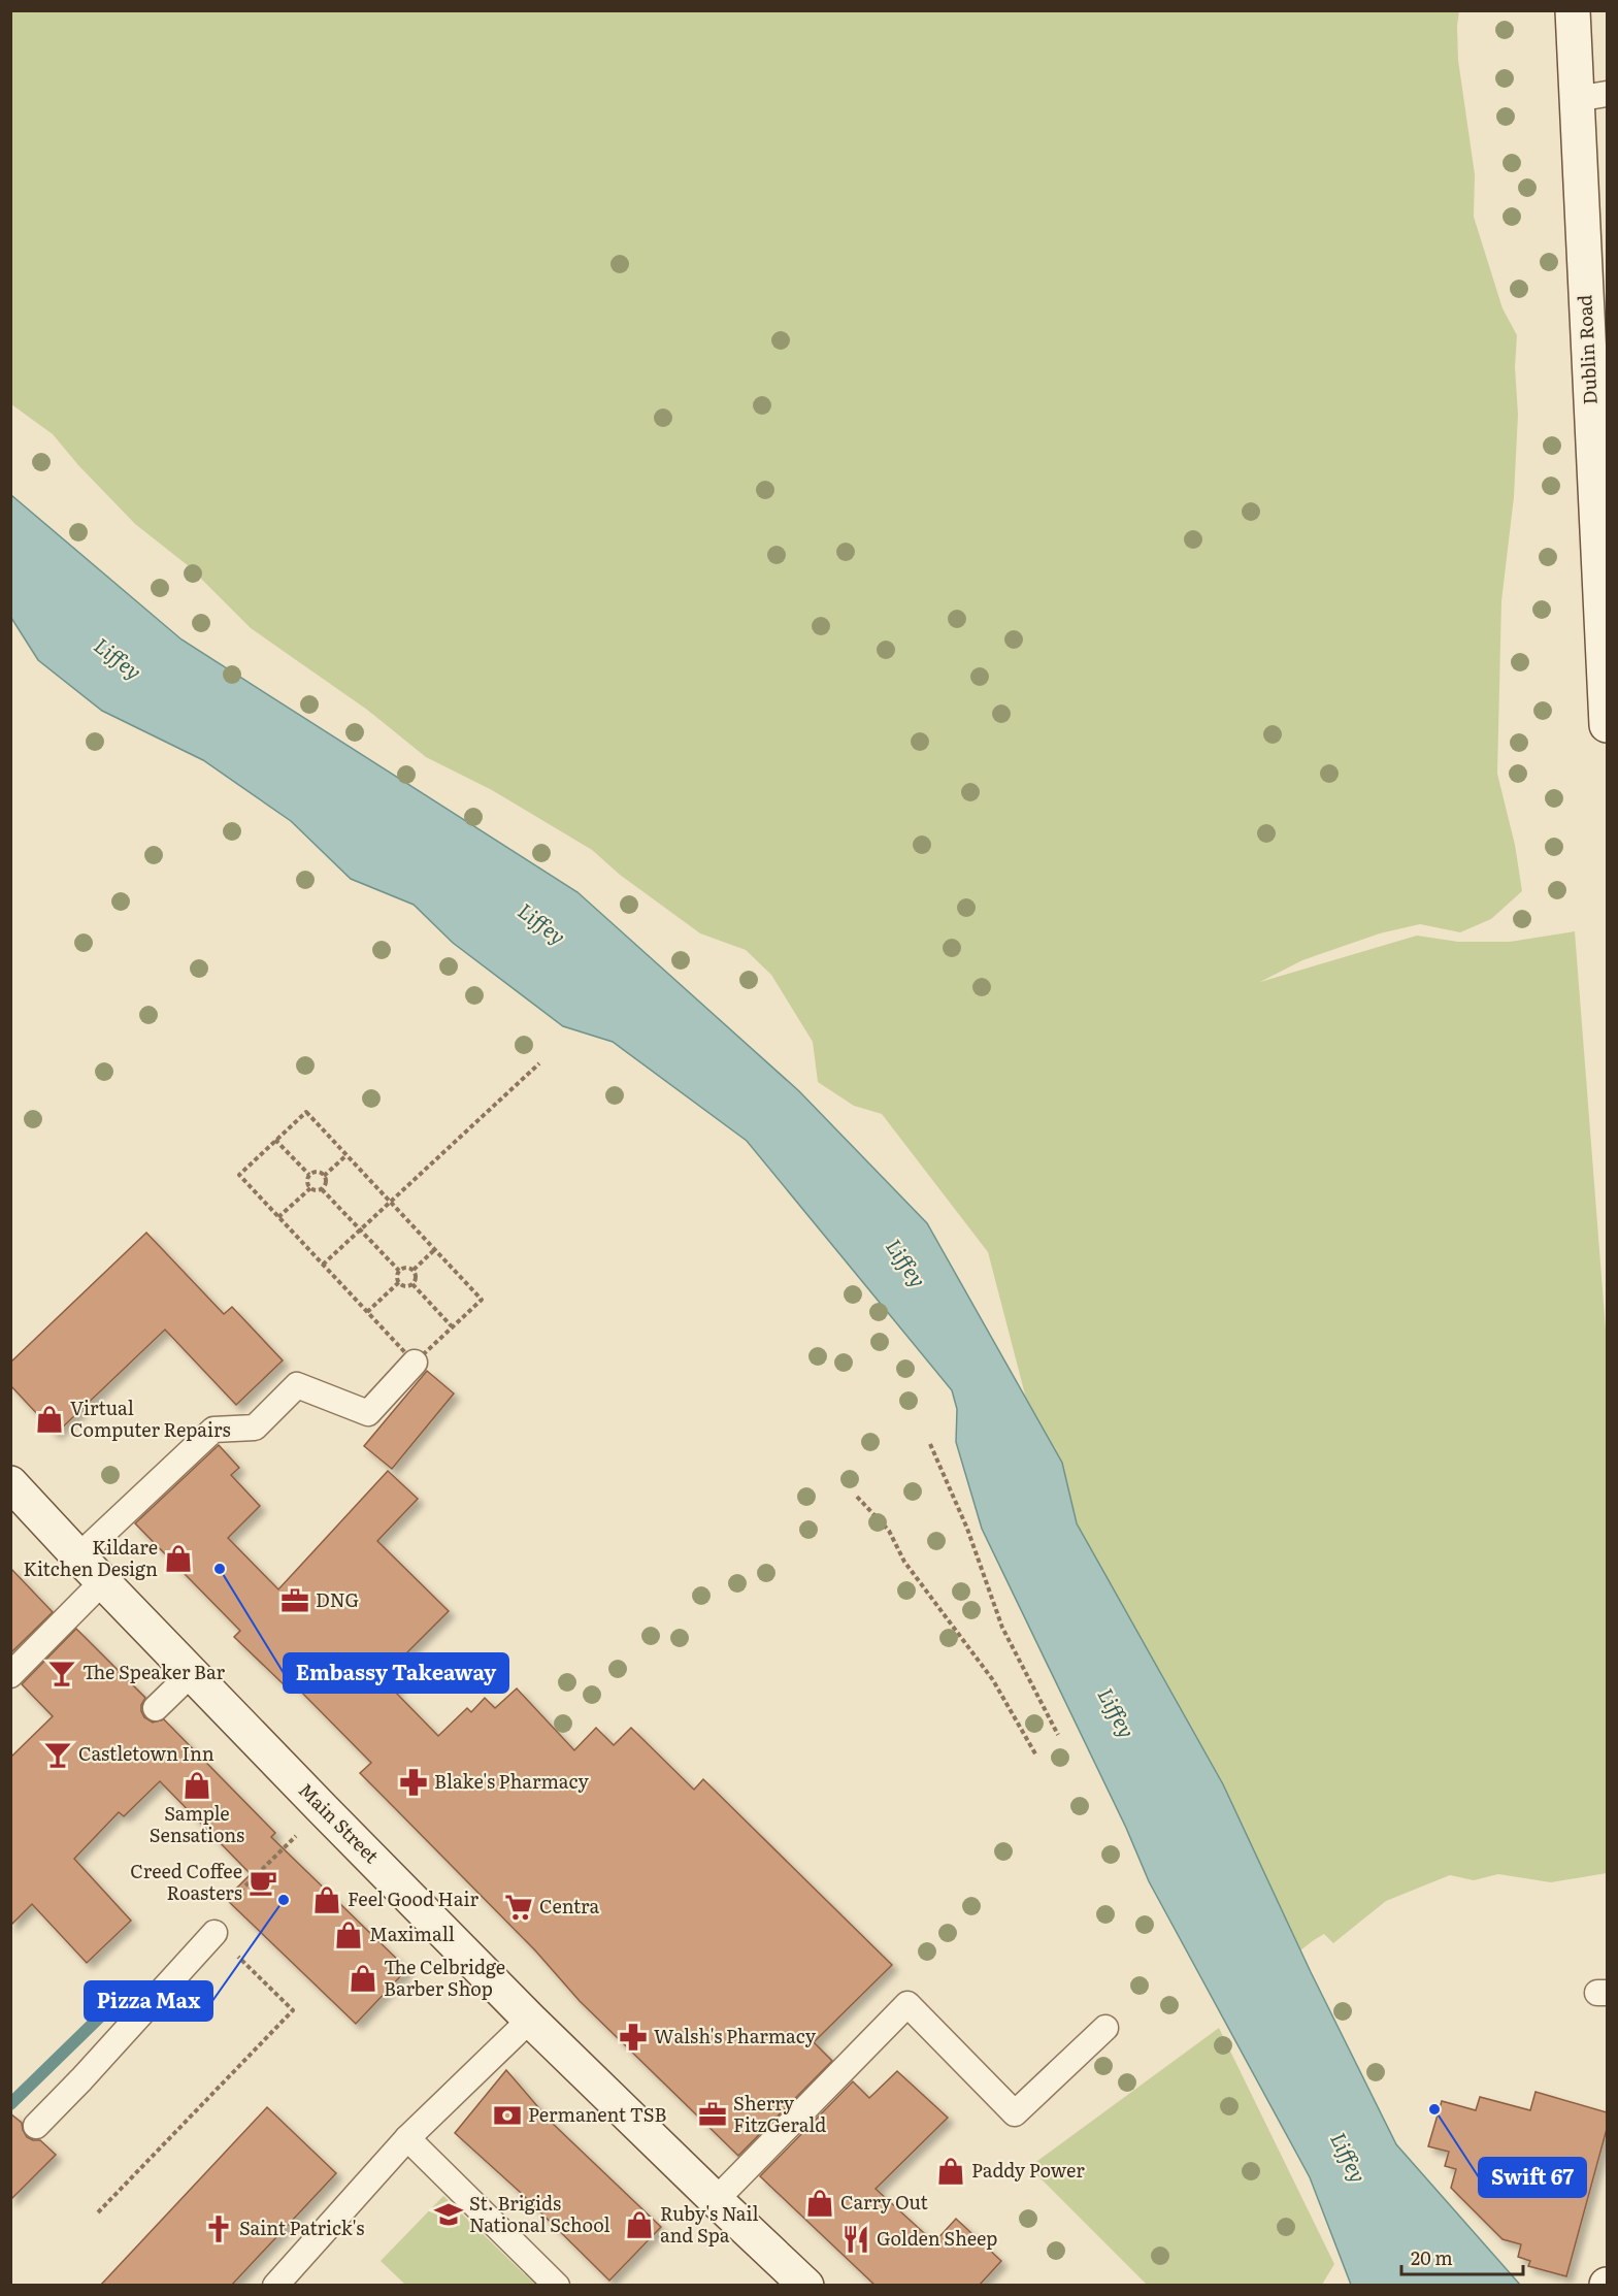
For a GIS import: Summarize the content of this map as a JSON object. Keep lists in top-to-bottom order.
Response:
{
  "streets": {
    "main road": ["Dublin Road", "Main Street"]
  },
  "water": ["Liffey"],
  "places": {
    "shop": [
      "Virtual Computer Repairs",
      "Kildare Kitchen Design",
      "Sample Sensations",
      "Feel Good Hair",
      "Maximall",
      "The Celbridge Barber Shop",
      "Paddy Power",
      "Carry Out",
      "Ruby's Nail and Spa"
    ],
    "other": ["Embassy Takeaway", "Pizza Max", "Swift 67"],
    "office": ["DNG", "Sherry FitzGerald"],
    "bar": ["The Speaker Bar", "Castletown Inn"],
    "pharmacy": ["Blake's Pharmacy", "Walsh's Pharmacy"],
    "cafe": ["Creed Coffee Roasters"],
    "supermarket": ["Centra"],
    "bank": ["Permanent TSB"],
    "school or university": ["St. Brigids National School"],
    "church": ["Saint Patrick's"],
    "restaurant": ["Golden Sheep"]
  },
  "scale_bar": "20 m"
}
